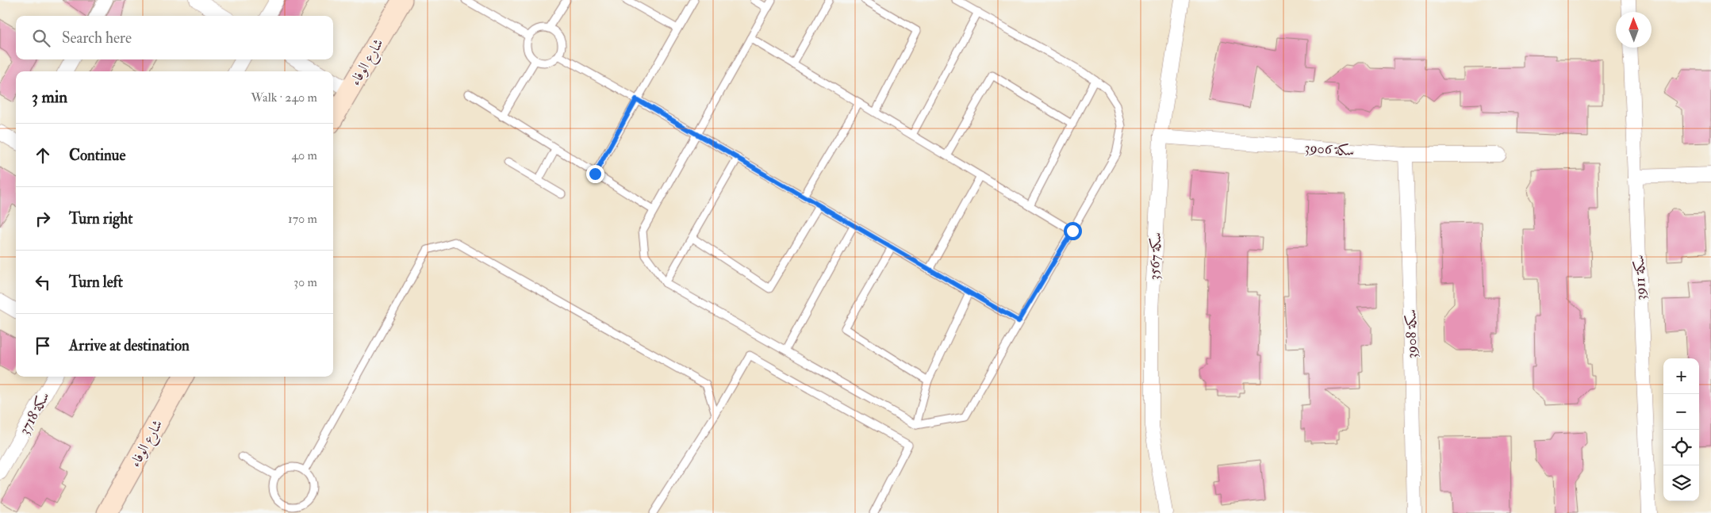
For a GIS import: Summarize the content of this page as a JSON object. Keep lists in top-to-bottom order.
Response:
{
  "streets": {
    "street": [
      "شارع الوفاء",
      "سكة 3906",
      "سكة 3567",
      "سكة 3911",
      "سكة 3908",
      "سكة 3718"
    ]
  },
  "crossings": [
    ["سكة 3906", "سكة 3567"],
    ["سكة 3906", "سكة 3908"]
  ],
  "north": "top",
  "page": {
    "search": "Search here",
    "heading": ["3 min", "Walk · 240 m"],
    "list": [
      ["Continue", "40 m"],
      ["Turn right", "170 m"],
      ["Turn left", "30 m"],
      "Arrive at destination"
    ],
    "map_buttons": ["+", "−"]
  }
}
